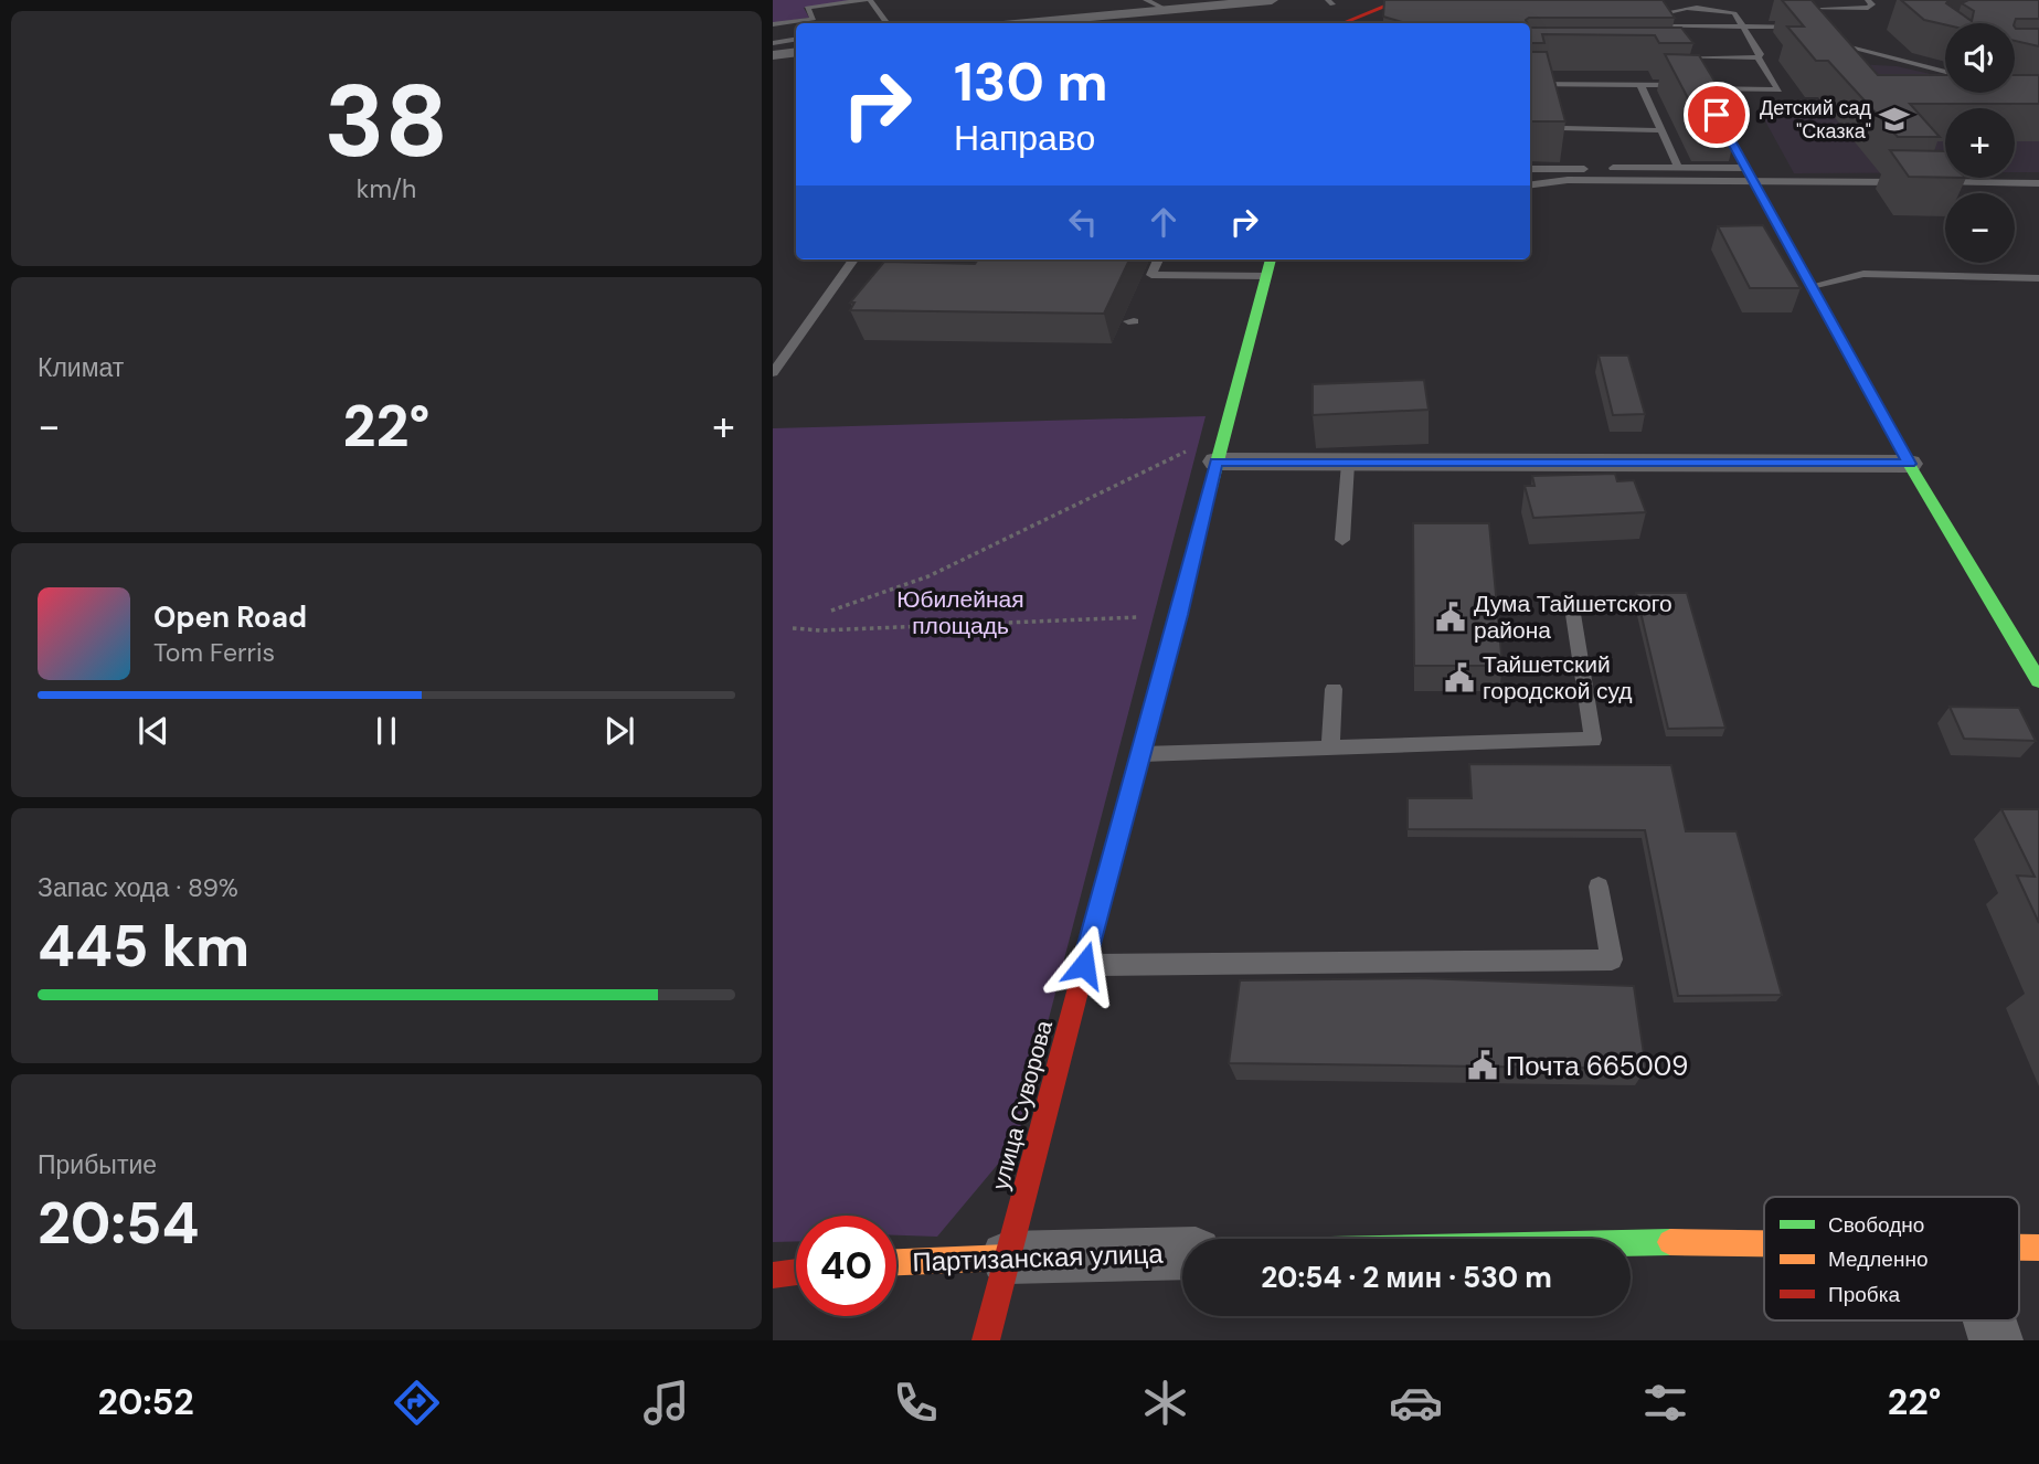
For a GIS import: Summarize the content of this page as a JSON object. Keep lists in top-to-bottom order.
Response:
{
  "streets": {
    "street": ["улица Суворова", "Партизанская улица"]
  },
  "crossings": [
    ["улица Суворова", "Партизанская улица"]
  ],
  "parks": ["Юбилейная площадь"],
  "places": {
    "school or university": ["Детский сад \"Сказка\""],
    "public building": ["Дума Тайшетского района", "Тайшетский городской суд", "Почта 665009"]
  },
  "legend": ["Свободно", "Медленно", "Пробка"],
  "page": {
    "tile": [
      ["38", "km/h"],
      "Климат",
      ["Запас хода · 89%", "445 km"],
      ["Прибытие", "20:54"]
    ],
    "map_buttons": ["+", "−"],
    "turn": ["130 m", "Направо"],
    "heat": ["−", "22°", "+"],
    "song": ["Open Road", "Tom Ferris"],
    "limit": "40",
    "trip": "20:54 · 2 мин · 530 m",
    "tabs": ["20:52", "22°"]
  }
}
